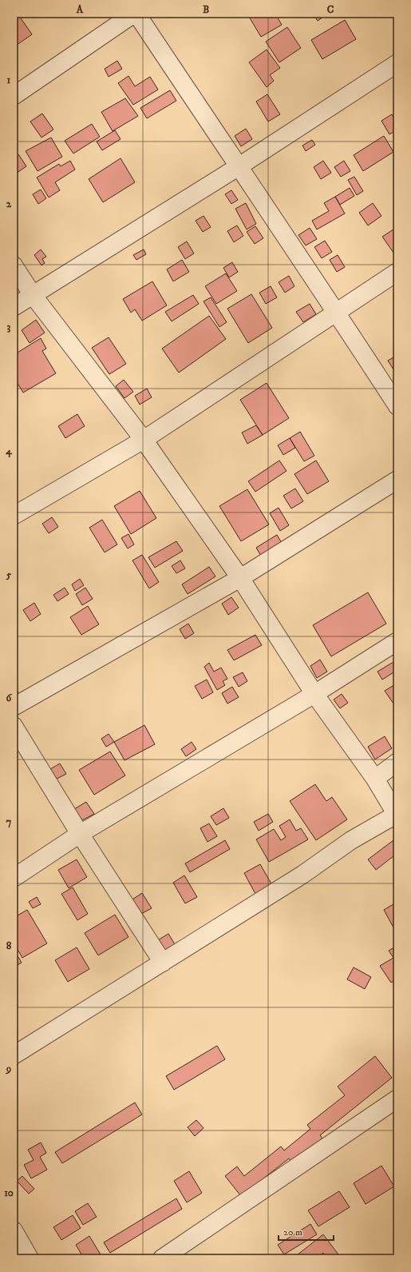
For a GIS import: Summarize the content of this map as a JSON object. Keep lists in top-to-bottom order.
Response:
{
  "scale_bar": "20 m",
  "grid": {
    "columns": ["A", "B", "C"],
    "rows": [
      "1",
      "2",
      "3",
      "4",
      "5",
      "6",
      "7",
      "8",
      "9",
      "10"
    ]
  }
}
